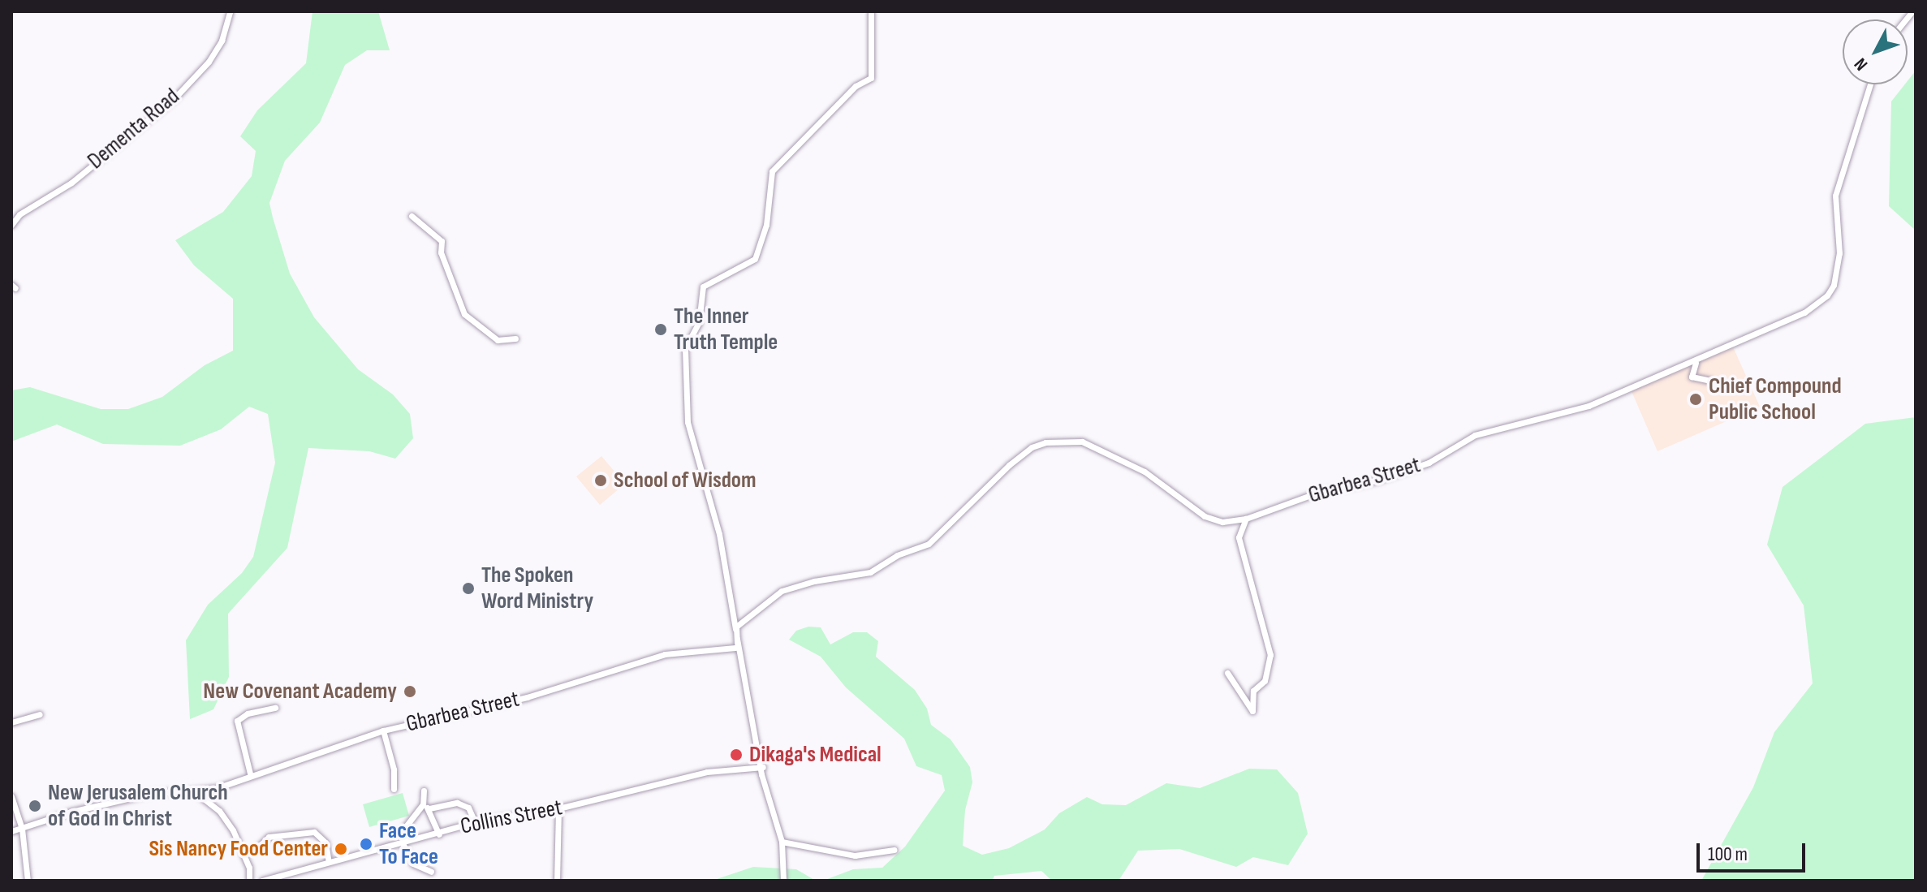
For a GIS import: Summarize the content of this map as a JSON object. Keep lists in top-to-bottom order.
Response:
{
  "streets": {
    "street": ["Dementa Road", "Gbarbea Street", "Collins Street"]
  },
  "places": [
    "The Inner Truth Temple",
    "Chief Compound Public School",
    "School of Wisdom",
    "The Spoken Word Ministry",
    "New Covenant Academy",
    "Dikaga's Medical",
    "New Jerusalem Church of God In Christ",
    "Face To Face",
    "Sis Nancy Food Center"
  ],
  "scale_bar": "100 m",
  "north": "bottom left"
}
